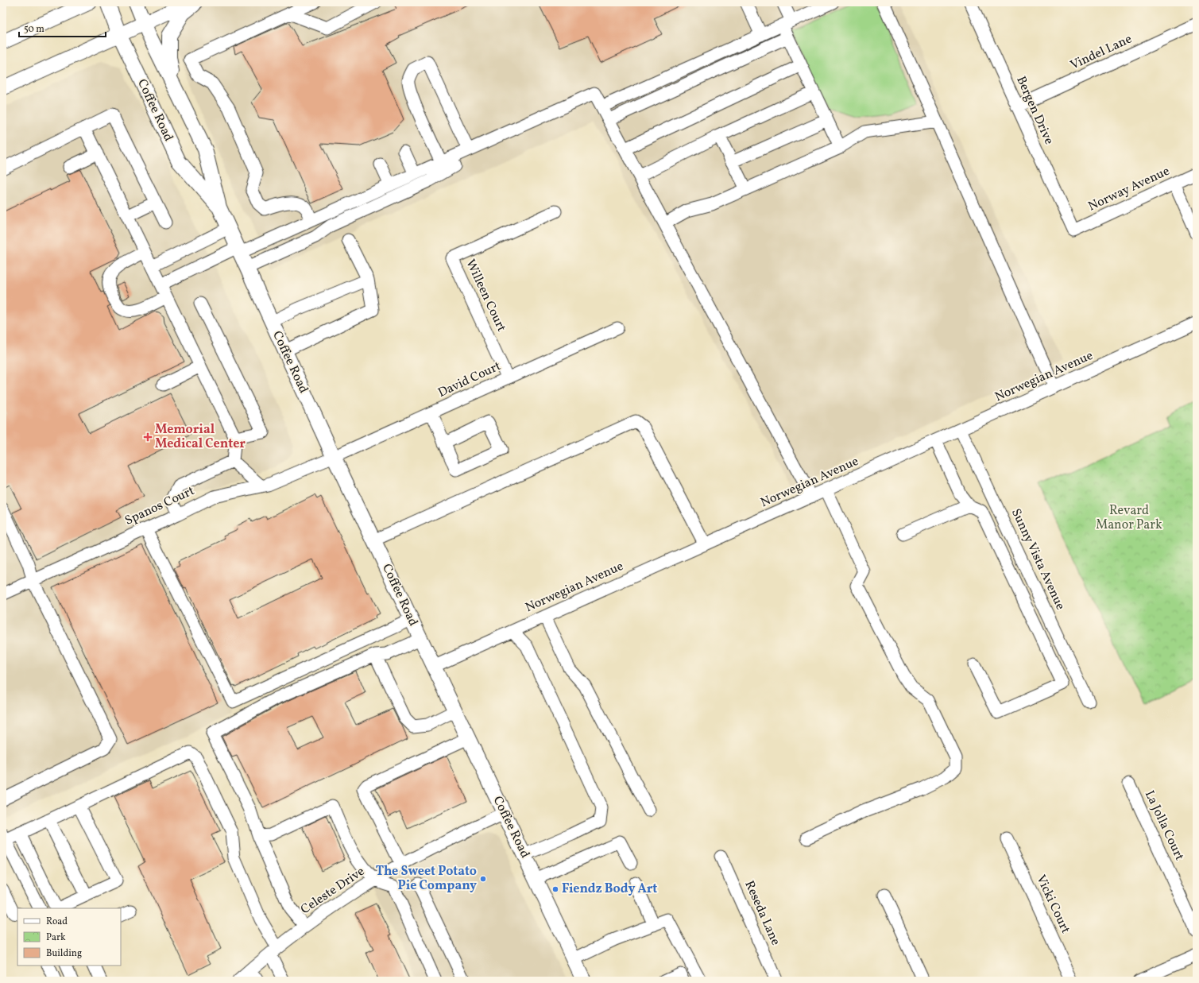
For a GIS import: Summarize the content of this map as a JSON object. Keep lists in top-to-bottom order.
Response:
{
  "streets": {
    "main road": ["Coffee Road"],
    "street": [
      "Vindel Lane",
      "Bergen Drive",
      "Norway Avenue",
      "Willeen Court",
      "Norwegian Avenue",
      "David Court",
      "Spanos Court",
      "Sunny Vista Avenue",
      "La Jolla Court",
      "Celeste Drive",
      "Vicki Court",
      "Reseda Lane"
    ]
  },
  "crossings": [
    ["Vindel Lane", "Bergen Drive"],
    ["Coffee Road", "Norwegian Avenue"],
    ["Coffee Road", "David Court"],
    ["Coffee Road", "Spanos Court"],
    ["Coffee Road", "Celeste Drive"],
    ["Bergen Drive", "Norway Avenue"],
    ["Willeen Court", "David Court"],
    ["Norwegian Avenue", "Sunny Vista Avenue"],
    ["David Court", "Spanos Court"]
  ],
  "parks": ["Revard Manor Park"],
  "places": {
    "health": ["Memorial Medical Center"],
    "other": ["The Sweet Potato Pie Company", "Fiendz Body Art"]
  },
  "legend": ["Road", "Park", "Building"],
  "scale_bar": "50 m"
}
